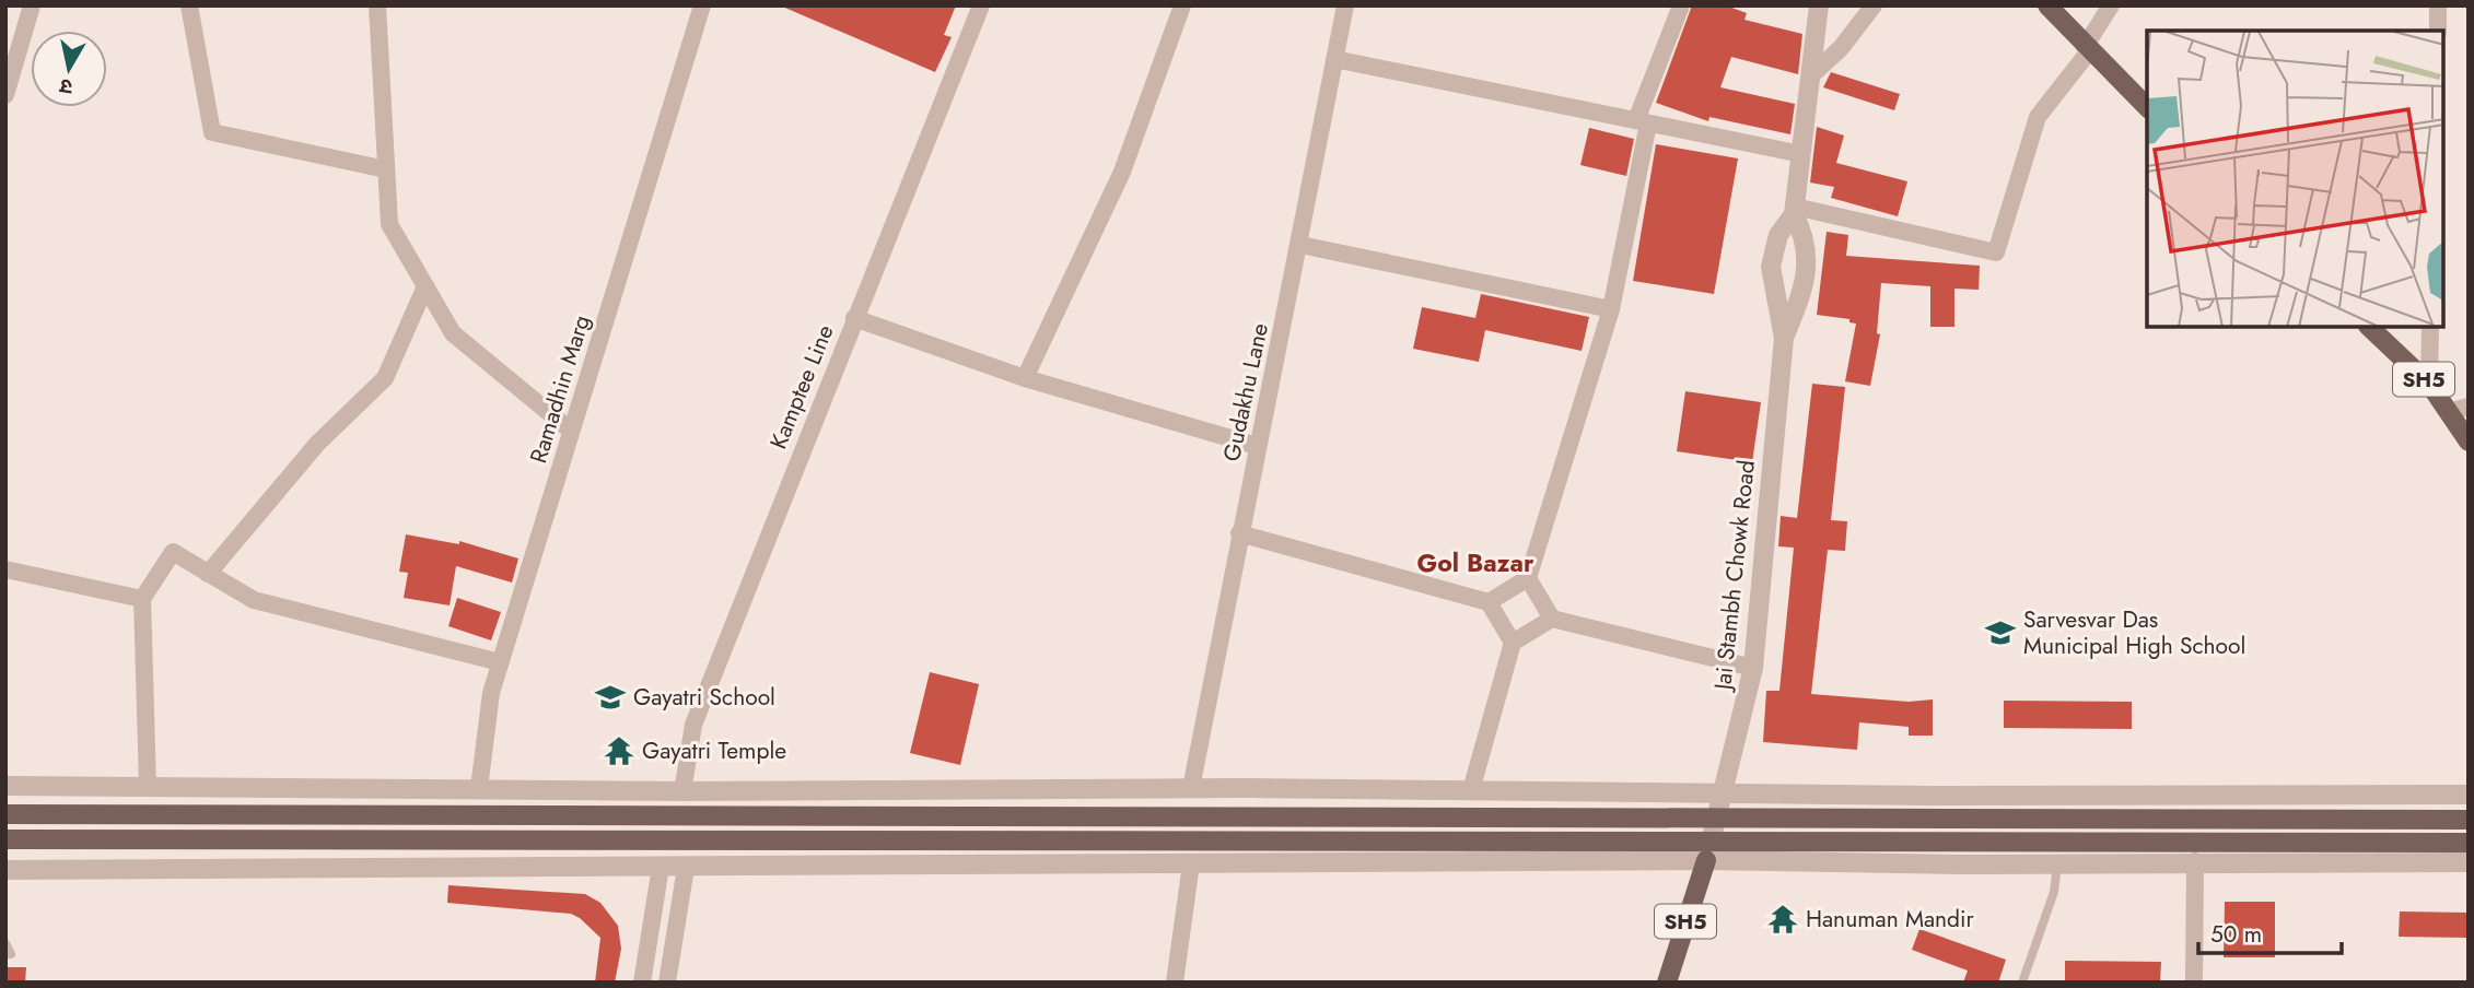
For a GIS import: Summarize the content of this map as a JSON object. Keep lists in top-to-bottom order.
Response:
{
  "streets": {
    "main road": ["SH5"],
    "street": [
      "Kamptee Line",
      "Ramadhin Marg",
      "Gudakhu Lane",
      "Jai Stambh Chowk Road"
    ]
  },
  "crossings": [
    ["SH5", "Jai Stambh Chowk Road"]
  ],
  "districts": ["Gol Bazar"],
  "places": {
    "school or university": ["Sarvesvar Das Municipal High School", "Gayatri School"],
    "temple": ["Gayatri Temple", "Hanuman Mandir"]
  },
  "scale_bar": "50 m",
  "north": "bottom"
}
